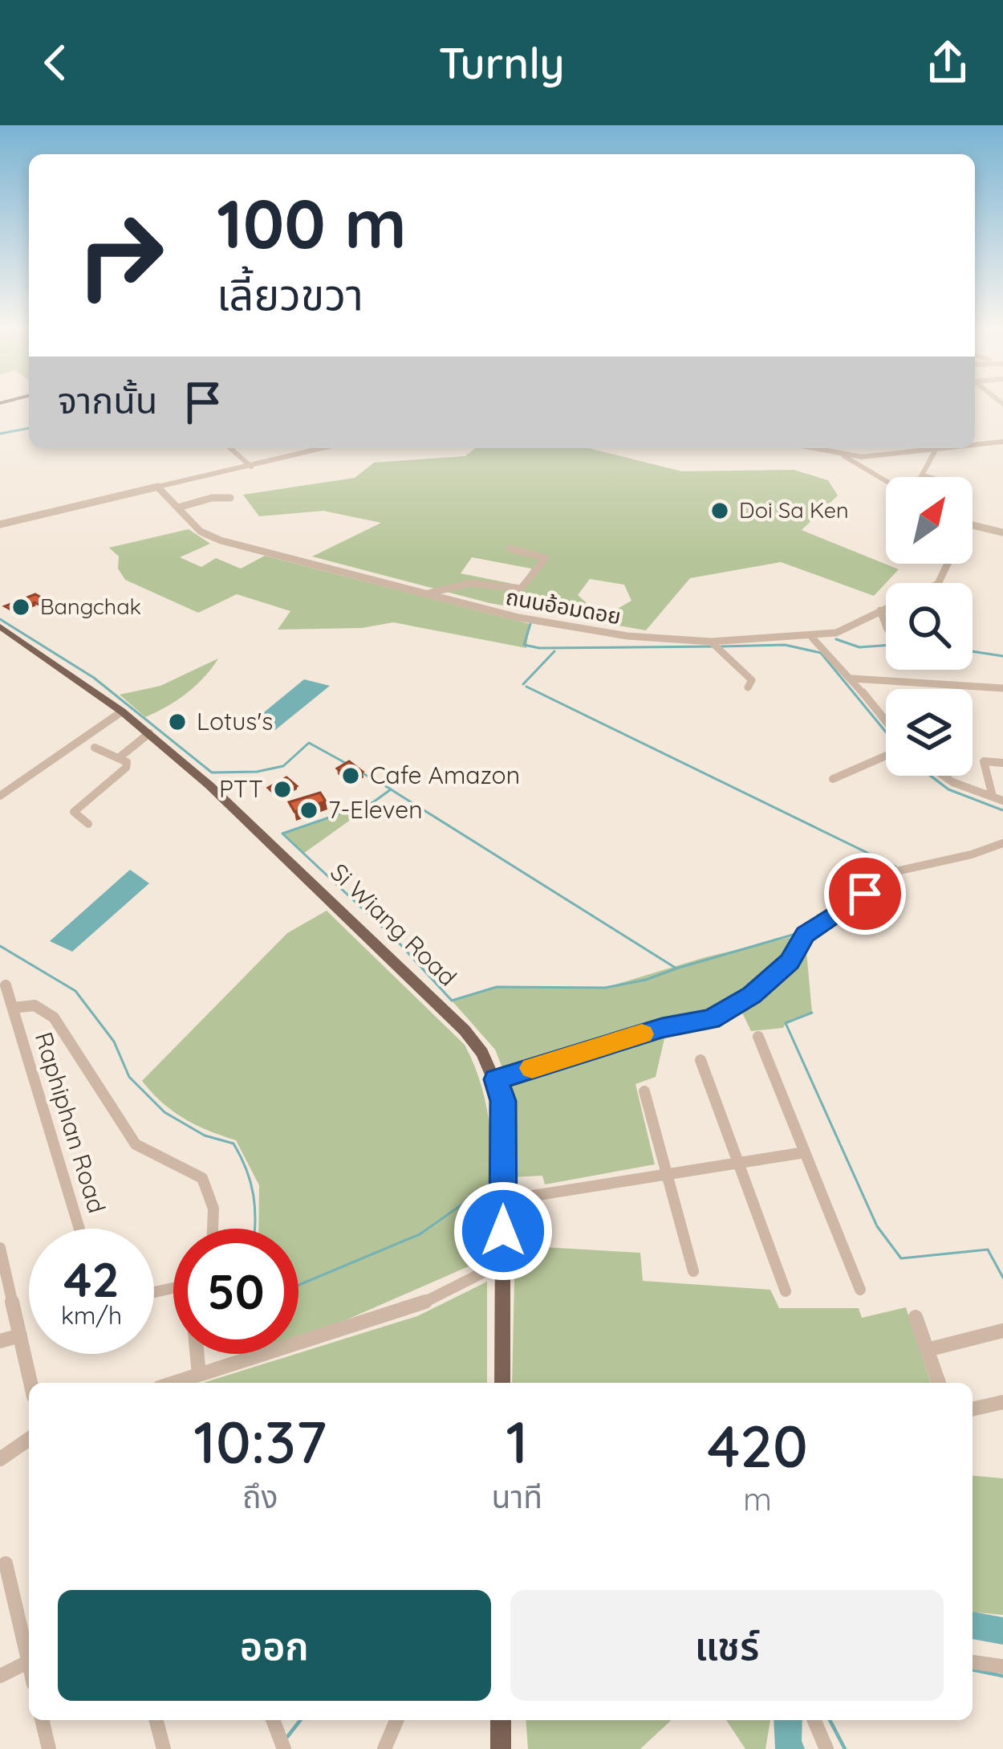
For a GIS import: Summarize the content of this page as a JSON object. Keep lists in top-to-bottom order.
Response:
{
  "streets": {
    "main road": ["Si Wiang Road"],
    "street": ["ถนนอ้อมดอย", "Raphiphan Road"]
  },
  "places": [
    "Doi Sa Ken",
    "Bangchak",
    "Lotus's",
    "Cafe Amazon",
    "PTT",
    "7-Eleven"
  ],
  "north": "top right",
  "page": {
    "header": "Turnly",
    "turn": ["100 m", "เลี้ยวขวา"],
    "then": "จากนั้น",
    "speed": "42 km/h",
    "limit": "50",
    "eta": [
      "10:37",
      "ถึง",
      "1",
      "นาที",
      "420",
      "m"
    ],
    "buttons": ["ออก", "แชร์"]
  }
}
